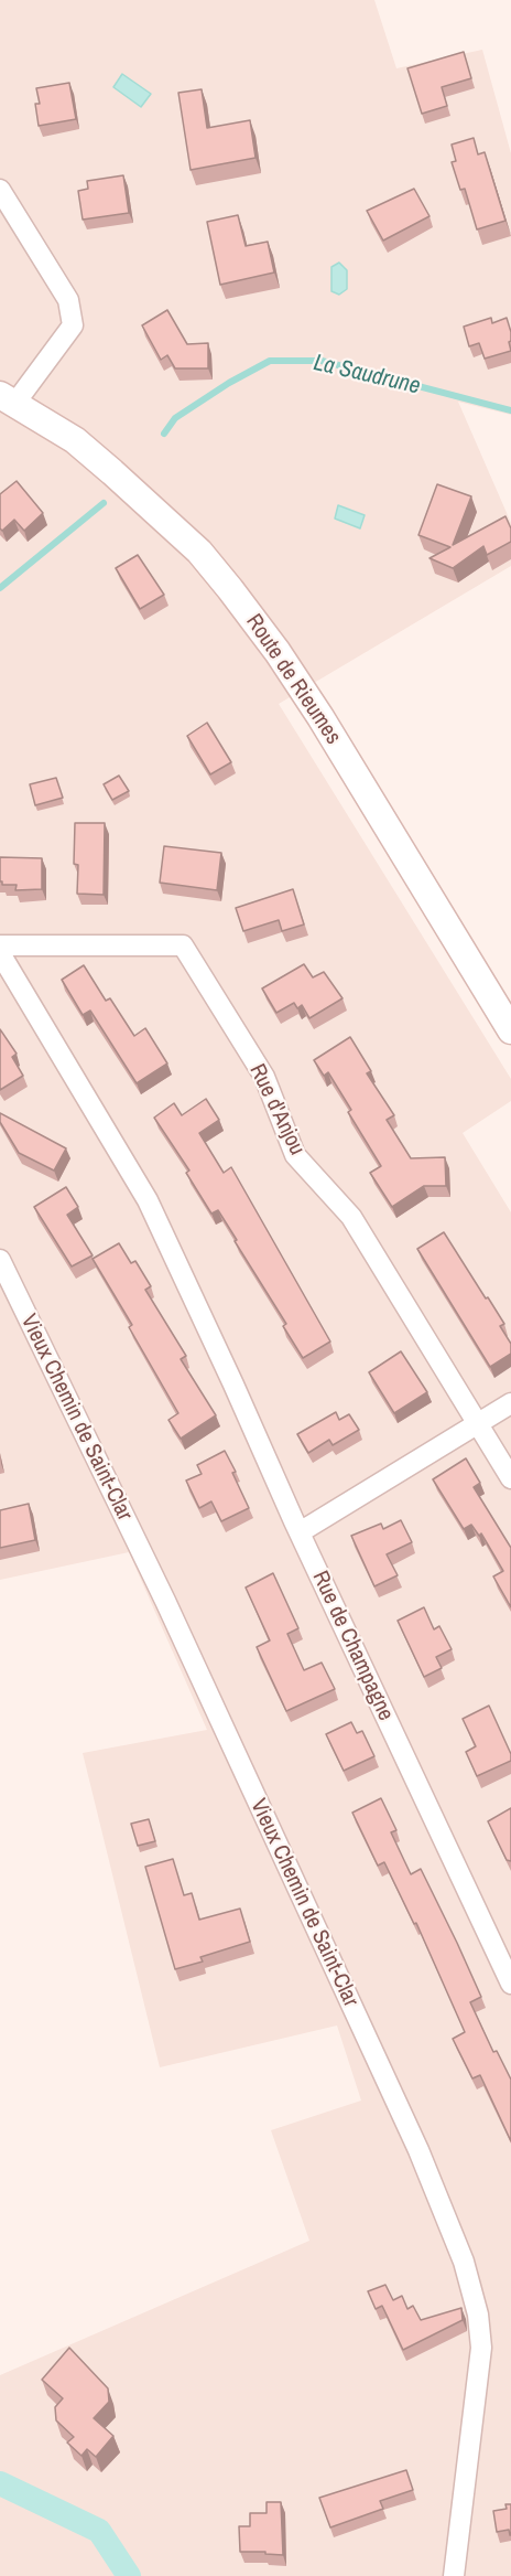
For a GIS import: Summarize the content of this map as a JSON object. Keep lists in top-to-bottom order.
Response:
{
  "streets": {
    "main road": ["Route de Rieumes"],
    "street": ["Rue d'Anjou", "Vieux Chemin de Saint-Clar", "Rue de Champagne"]
  },
  "water": ["La Saudrune"]
}
